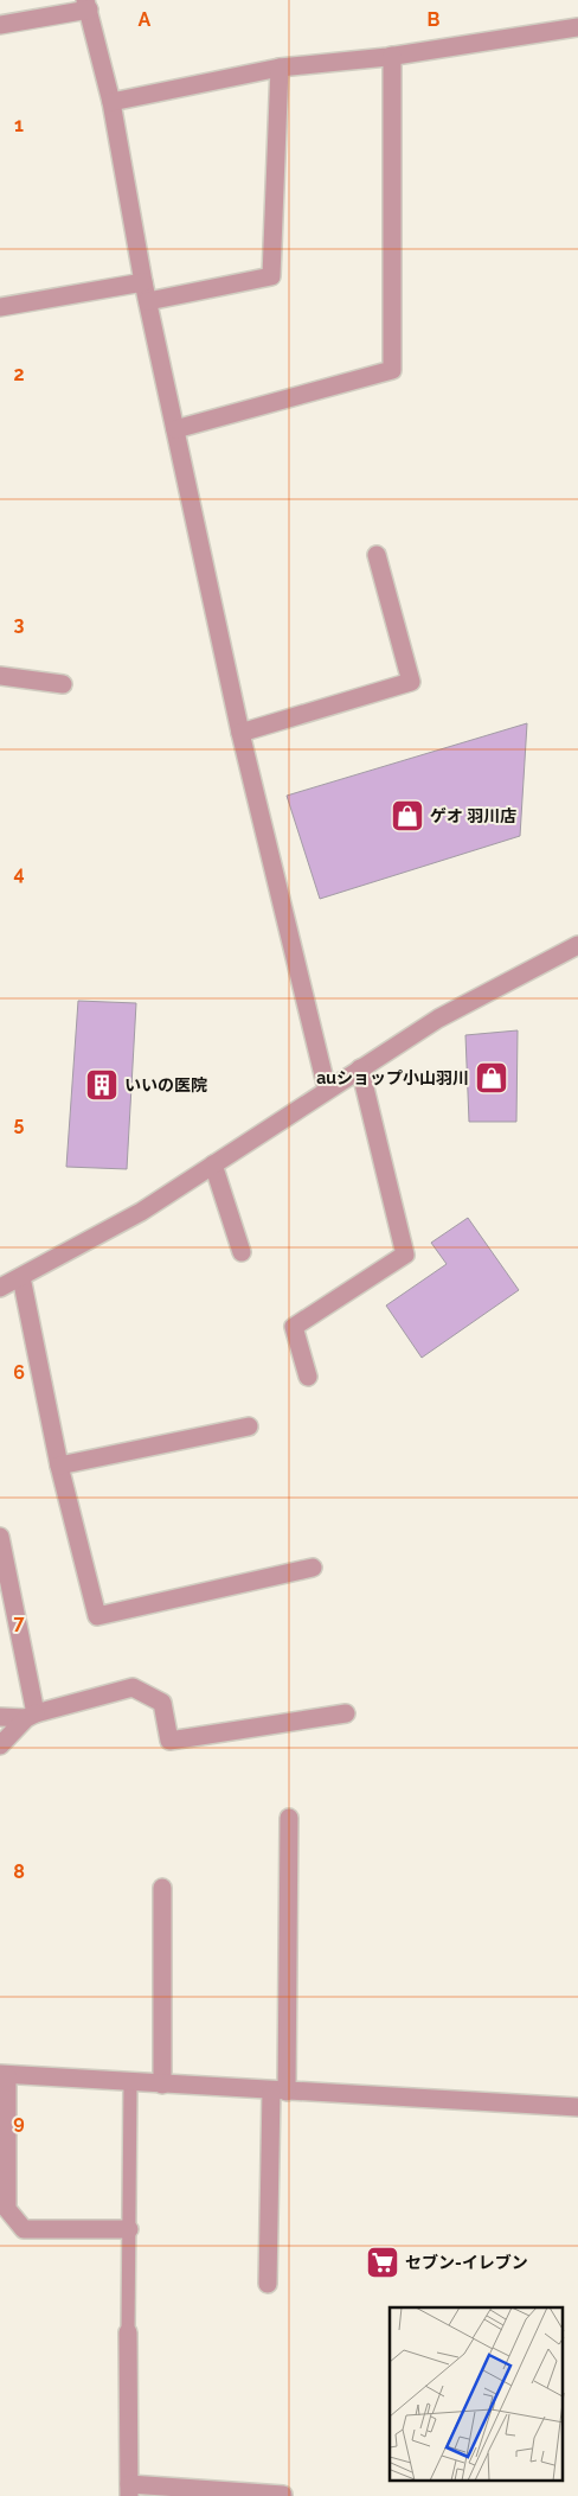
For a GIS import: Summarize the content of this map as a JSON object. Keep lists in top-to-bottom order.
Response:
{
  "places": {
    "shop": ["ゲオ 羽川店", "auショップ小山羽川"],
    "building": ["いいの医院"],
    "supermarket": ["セブン-イレブン"]
  },
  "grid": {
    "columns": ["A", "B"],
    "rows": [
      "1",
      "2",
      "3",
      "4",
      "5",
      "6",
      "7",
      "8",
      "9"
    ]
  }
}
